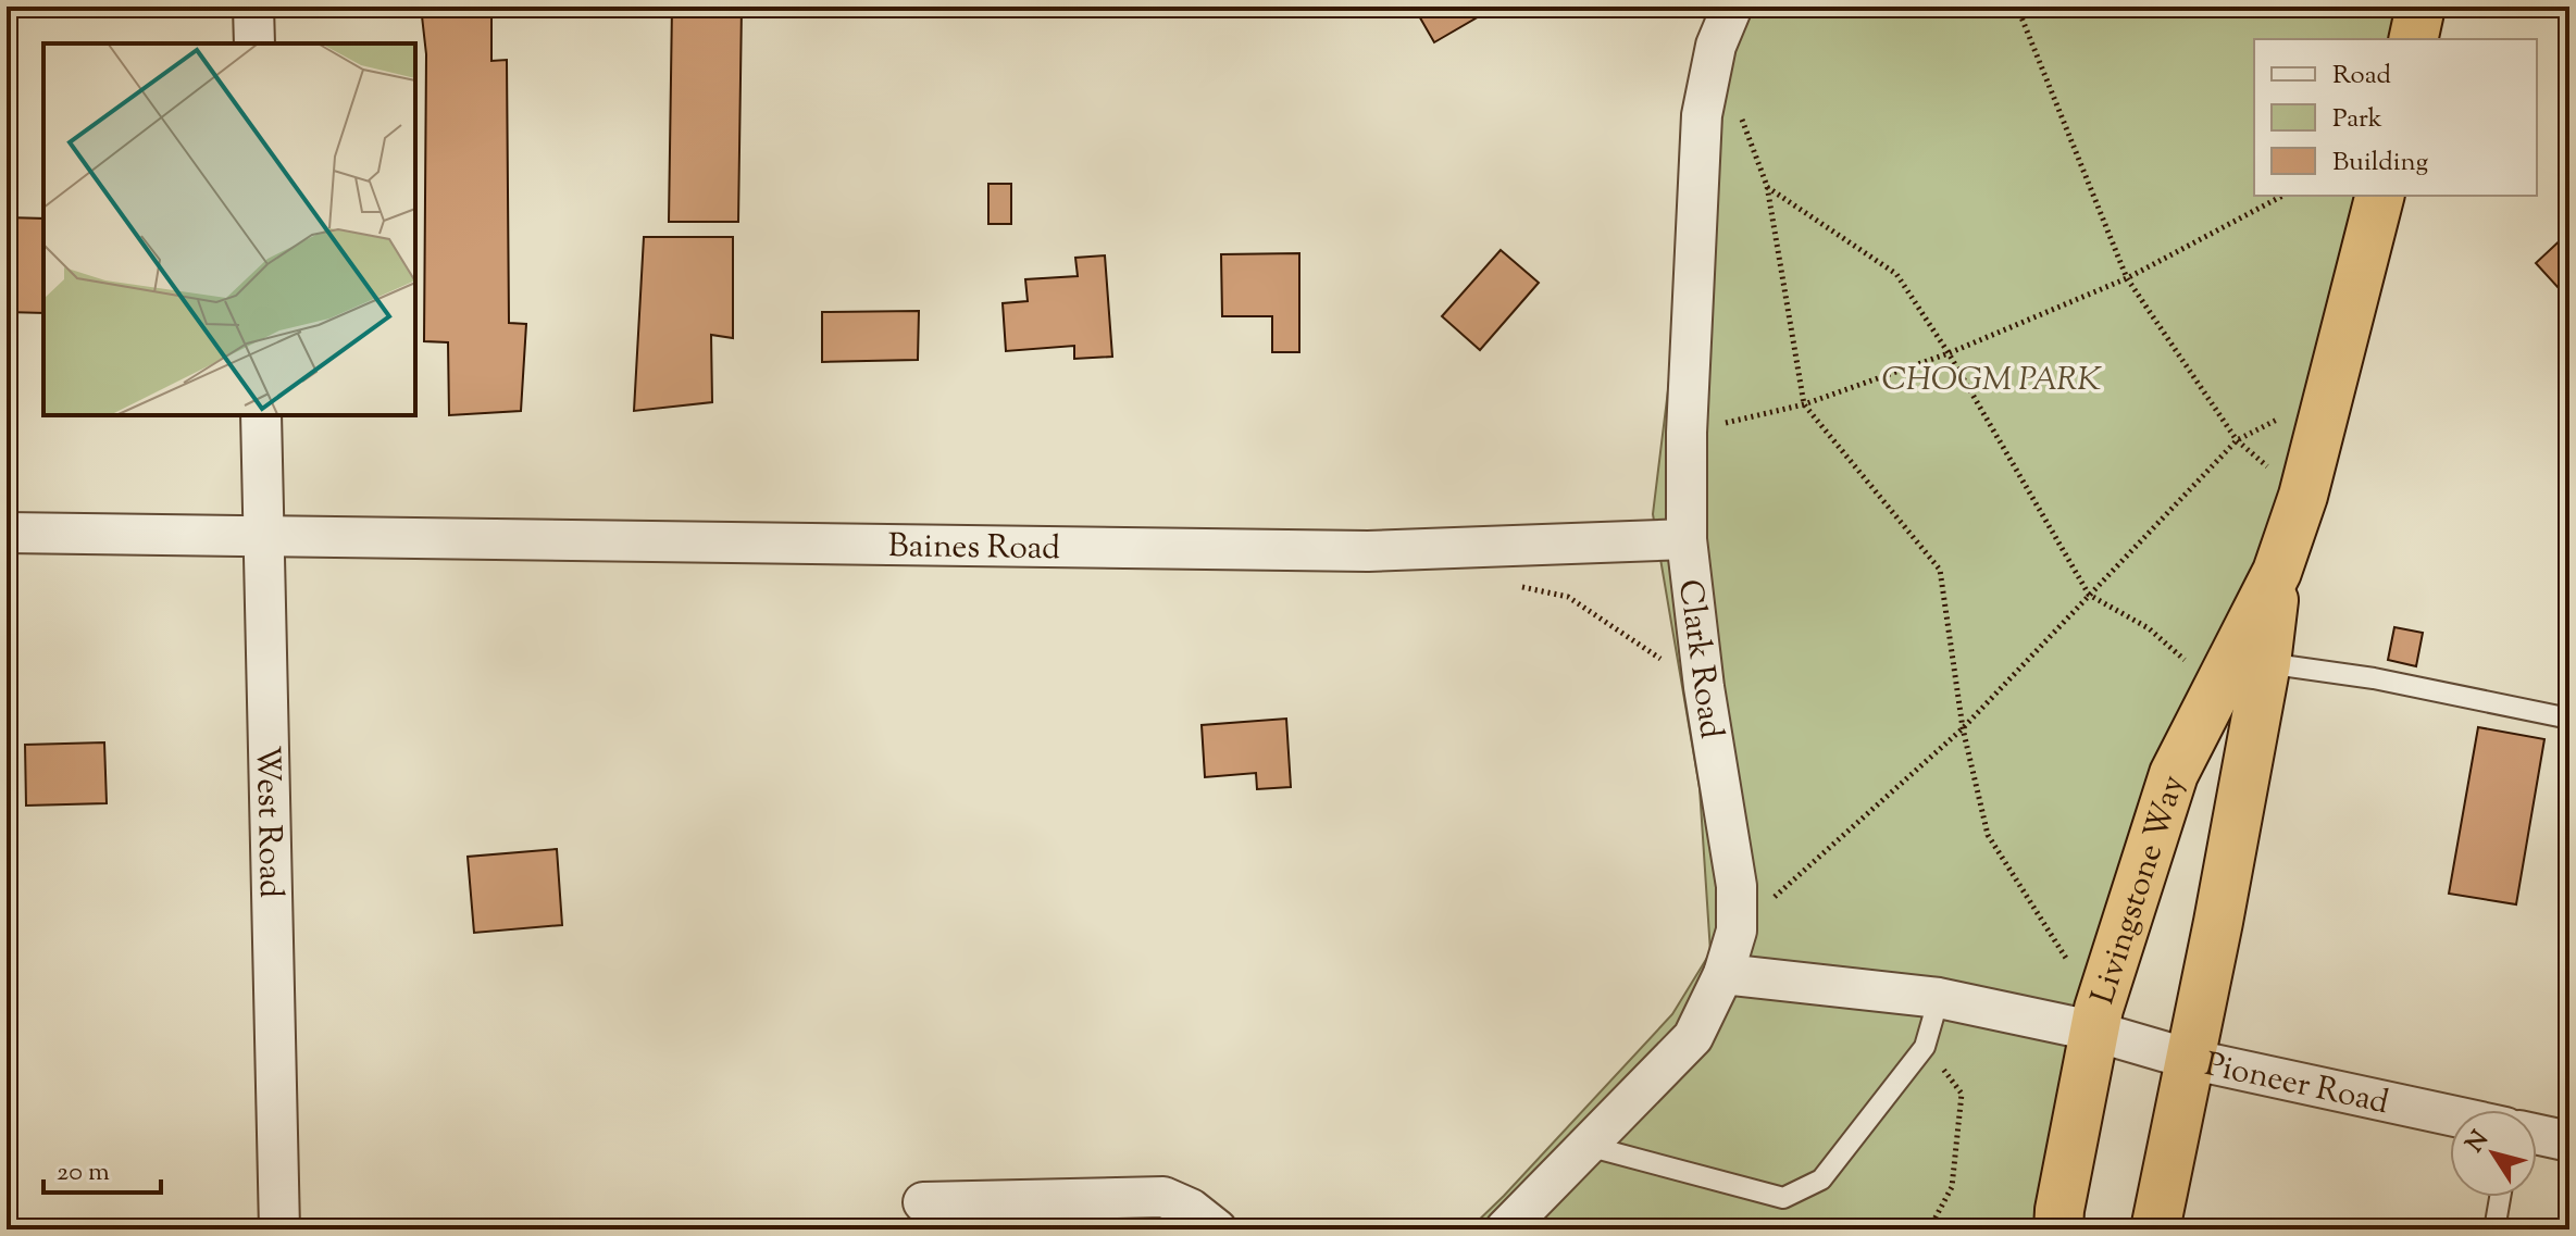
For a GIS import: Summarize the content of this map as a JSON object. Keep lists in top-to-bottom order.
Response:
{
  "streets": {
    "highway": ["Livingstone Way"],
    "street": [
      "Baines Road",
      "Clark Road",
      "West Road",
      "Pioneer Road"
    ]
  },
  "crossings": [
    ["Baines Road", "Clark Road"],
    ["Baines Road", "West Road"],
    ["Clark Road", "Pioneer Road"],
    ["Livingstone Way", "Pioneer Road"]
  ],
  "parks": ["CHOGM PARK"],
  "legend": ["Road", "Park", "Building"],
  "scale_bar": "20 m",
  "north": "top left"
}
